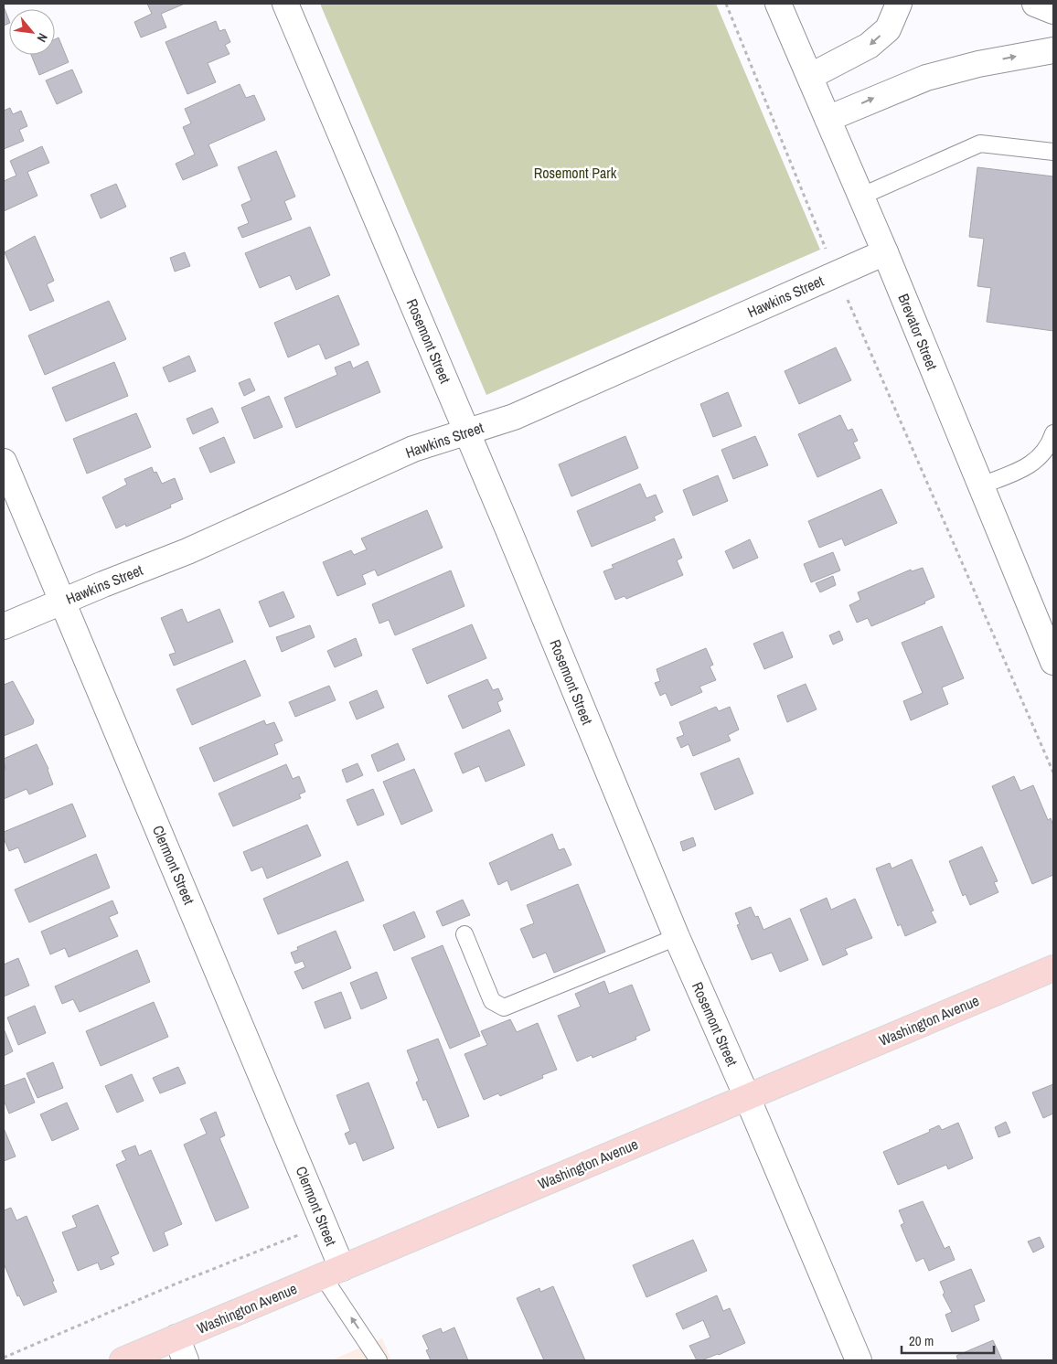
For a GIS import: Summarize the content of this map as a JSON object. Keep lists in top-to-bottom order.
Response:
{
  "streets": {
    "main road": ["Washington Avenue"],
    "street": [
      "Hawkins Street",
      "Brevator Street",
      "Rosemont Street",
      "Clermont Street"
    ]
  },
  "crossings": [
    ["Hawkins Street", "Brevator Street"],
    ["Hawkins Street", "Rosemont Street"],
    ["Hawkins Street", "Clermont Street"],
    ["Rosemont Street", "Washington Avenue"],
    ["Clermont Street", "Washington Avenue"]
  ],
  "parks": ["Rosemont Park"],
  "scale_bar": "20 m",
  "north": "bottom right"
}
